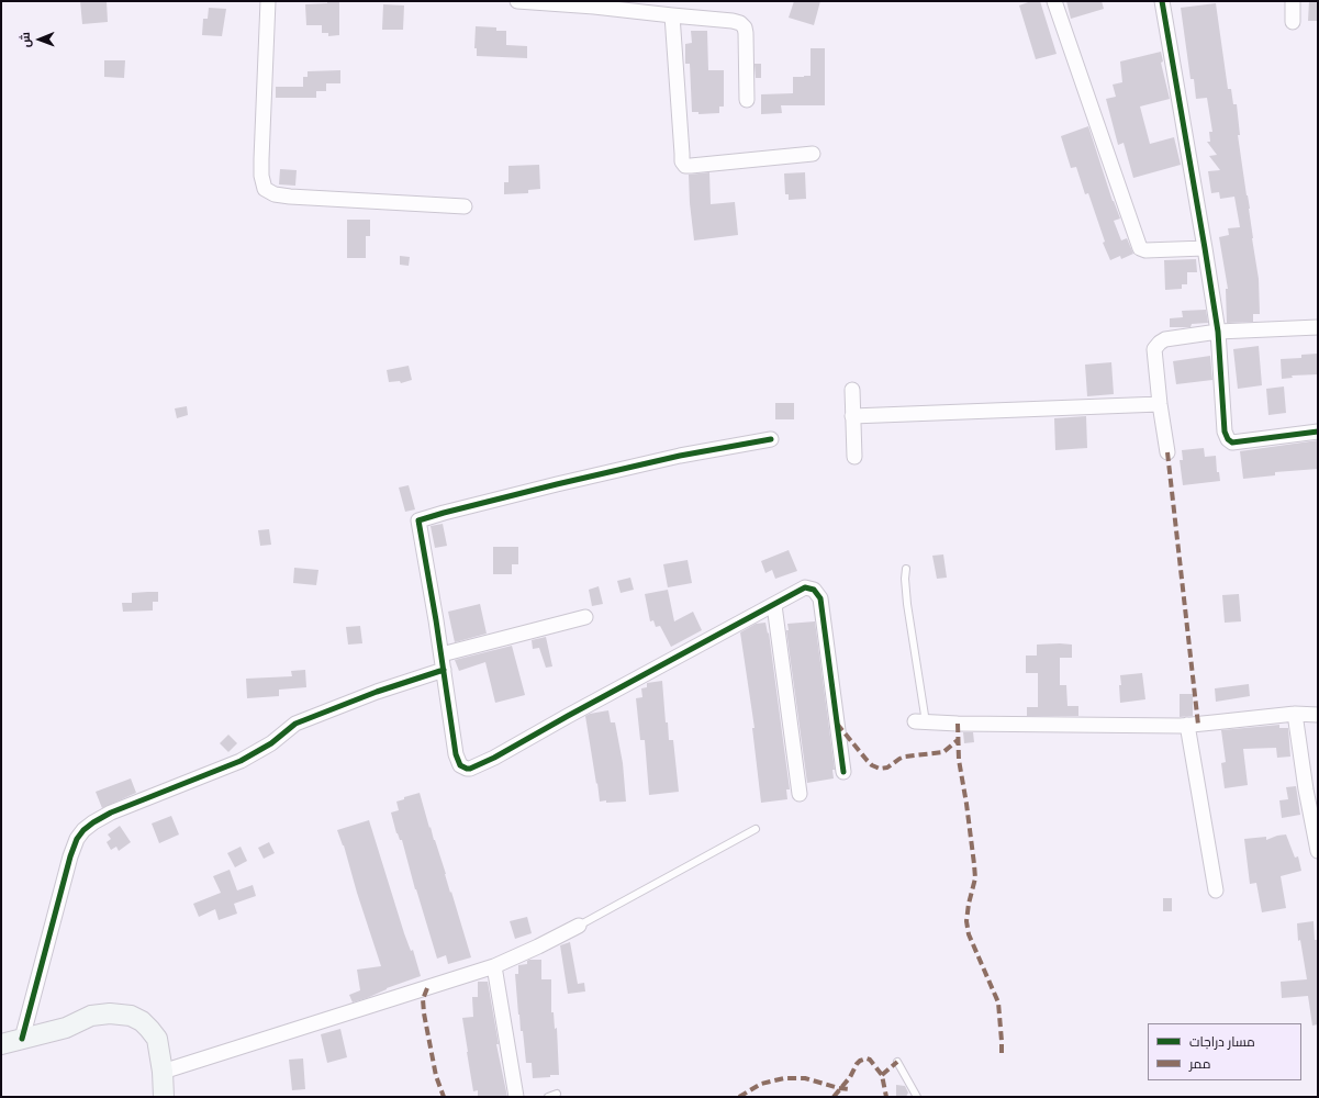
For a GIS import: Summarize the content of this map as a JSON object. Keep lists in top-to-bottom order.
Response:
{
  "legend": ["مسار دراجات", "ممر"],
  "north": "left"
}
